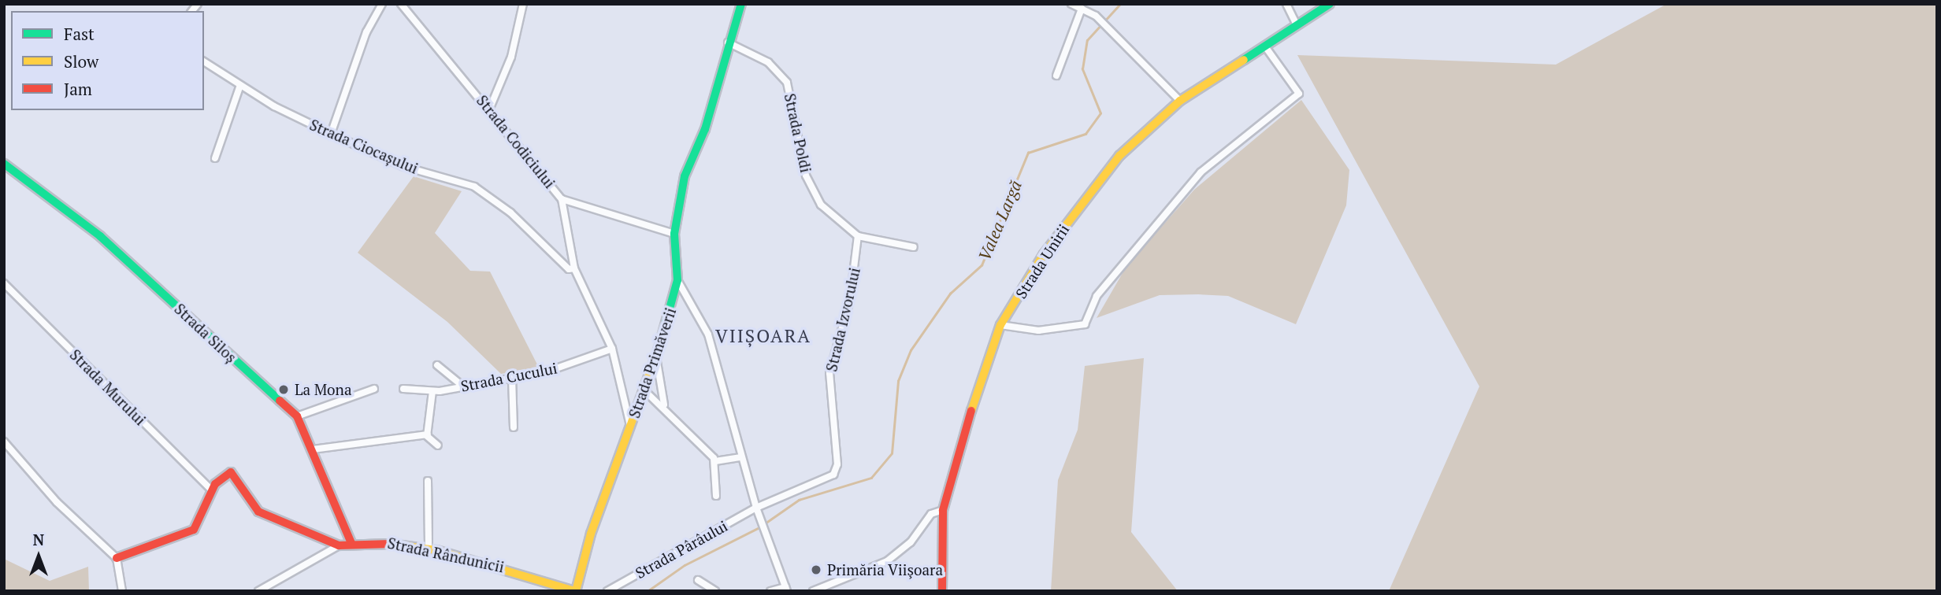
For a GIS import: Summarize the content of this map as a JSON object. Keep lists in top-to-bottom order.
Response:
{
  "streets": {
    "street": [
      "Strada Poldi",
      "Strada Codiciului",
      "Strada Ciocașului",
      "Strada Unirii",
      "Strada Izvorului",
      "Strada Siloș",
      "Strada Primăverii",
      "Strada Cucului",
      "Strada Murului",
      "Strada Pârâului",
      "Strada Rândunicii"
    ]
  },
  "crossings": [
    ["Strada Poldi", "Strada Izvorului"],
    ["Strada Poldi", "Strada Primăverii"],
    ["Strada Codiciului", "Strada Ciocașului"],
    ["Strada Codiciului", "Strada Primăverii"],
    ["Strada Codiciului", "Strada Cucului"],
    ["Strada Izvorului", "Strada Pârâului"],
    ["Strada Siloș", "Strada Rândunicii"],
    ["Strada Primăverii", "Strada Rândunicii"],
    ["Strada Murului", "Strada Rândunicii"]
  ],
  "districts": ["VIIȘOARA"],
  "water": ["Valea Largă"],
  "places": ["La Mona", "Primăria Viişoara"],
  "legend": ["Fast", "Slow", "Jam"],
  "north": "top"
}
